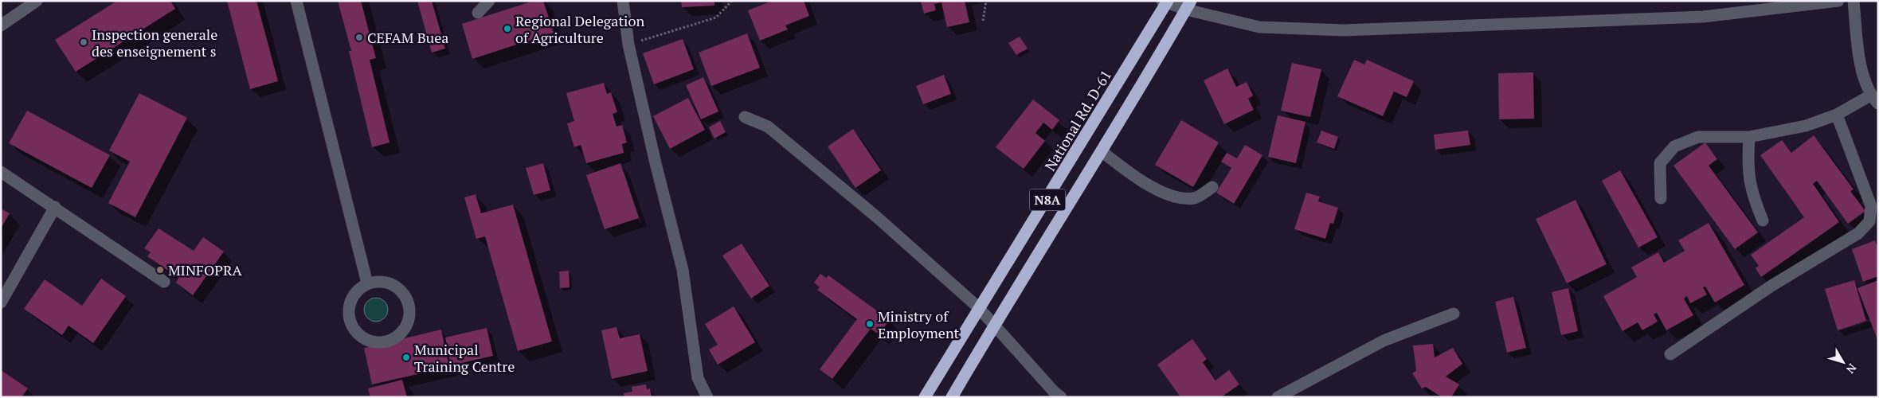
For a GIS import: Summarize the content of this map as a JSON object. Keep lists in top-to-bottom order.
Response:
{
  "streets": {
    "highway": ["National Rd. D-61", "N8A"]
  },
  "places": [
    "Regional Delegation of Agriculture",
    "CEFAM Buea",
    "Inspection generale des enseignement s",
    "MINFOPRA",
    "Ministry of Employment",
    "Municipal Training Centre"
  ],
  "north": "bottom right"
}
